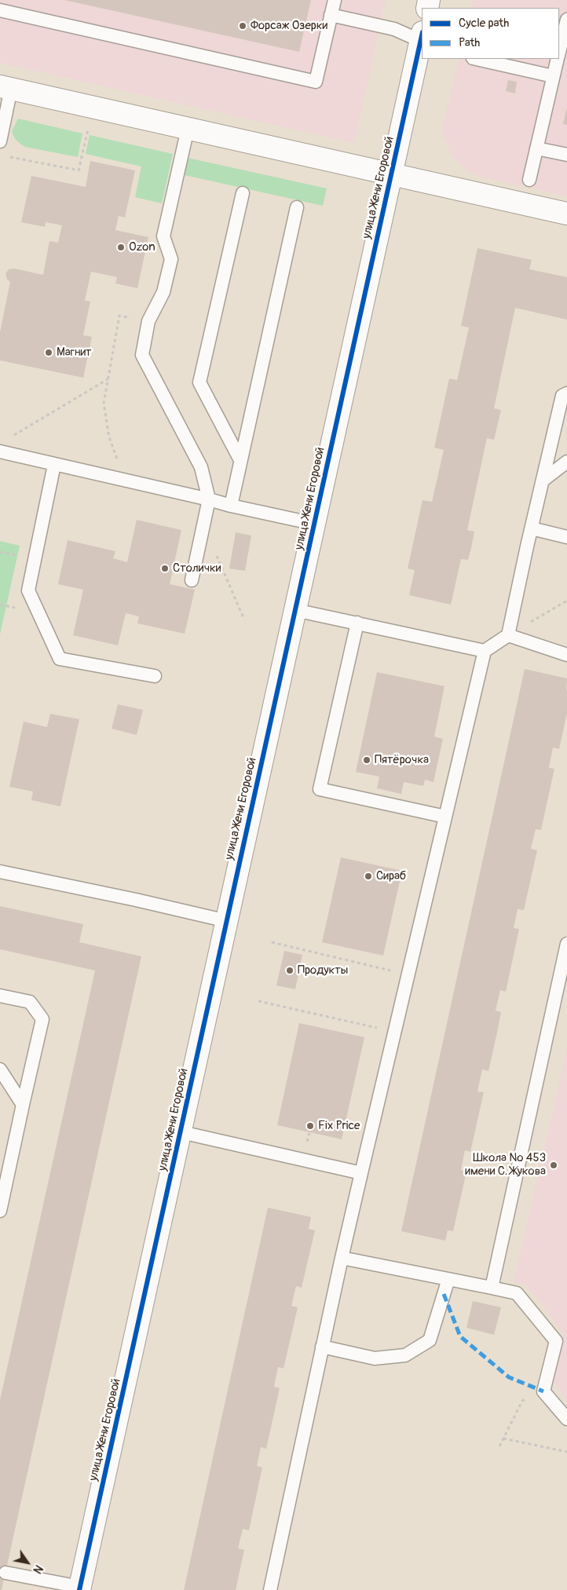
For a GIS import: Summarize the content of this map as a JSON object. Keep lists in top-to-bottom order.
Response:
{
  "streets": {
    "street": ["улица Жени Егоровой"]
  },
  "places": [
    "Форсаж Озерки",
    "Ozon",
    "Магнит",
    "Столички",
    "Пятёрочка",
    "Сираб",
    "Продукты",
    "Fix Price",
    "Школа № 453 имени С. Жукова"
  ],
  "legend": ["Cycle path", "Path"],
  "north": "bottom right"
}
